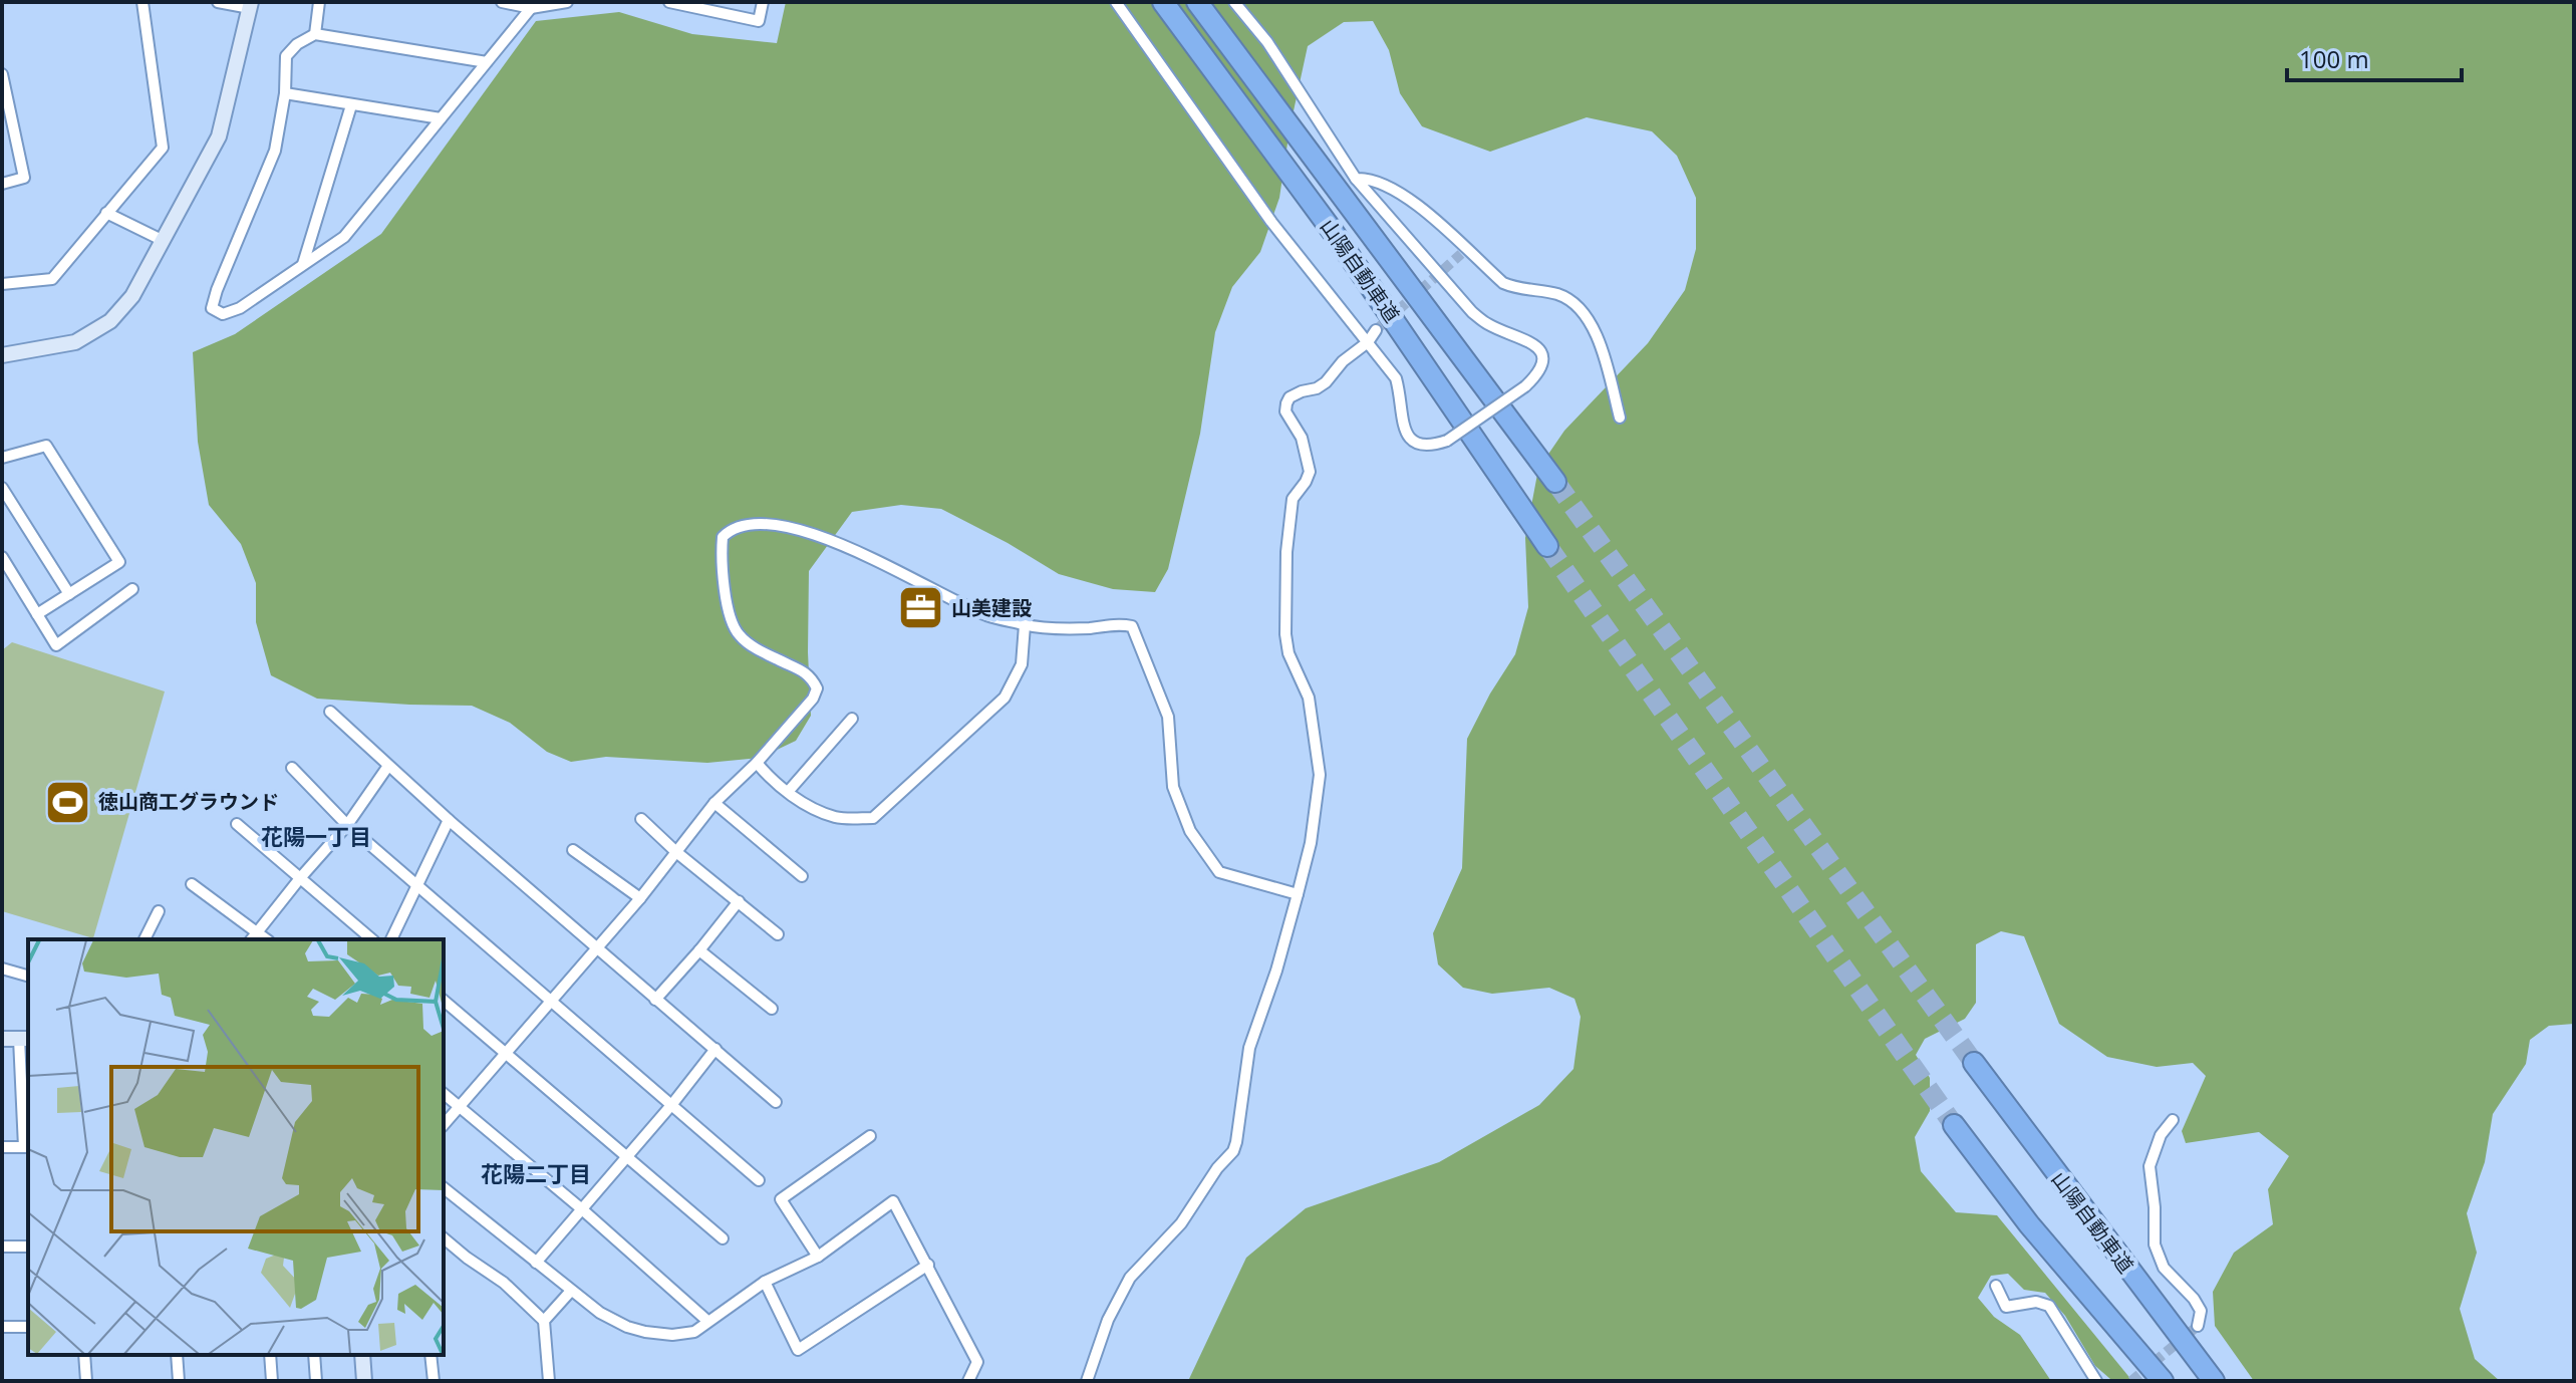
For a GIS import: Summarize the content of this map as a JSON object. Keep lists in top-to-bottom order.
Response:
{
  "streets": {
    "highway": ["山陽自動車道"]
  },
  "districts": ["花陽一丁目", "花陽二丁目"],
  "places": {
    "office": ["山美建設"],
    "sports": ["徳山商工グラウンド"]
  },
  "scale_bar": "100 m"
}
